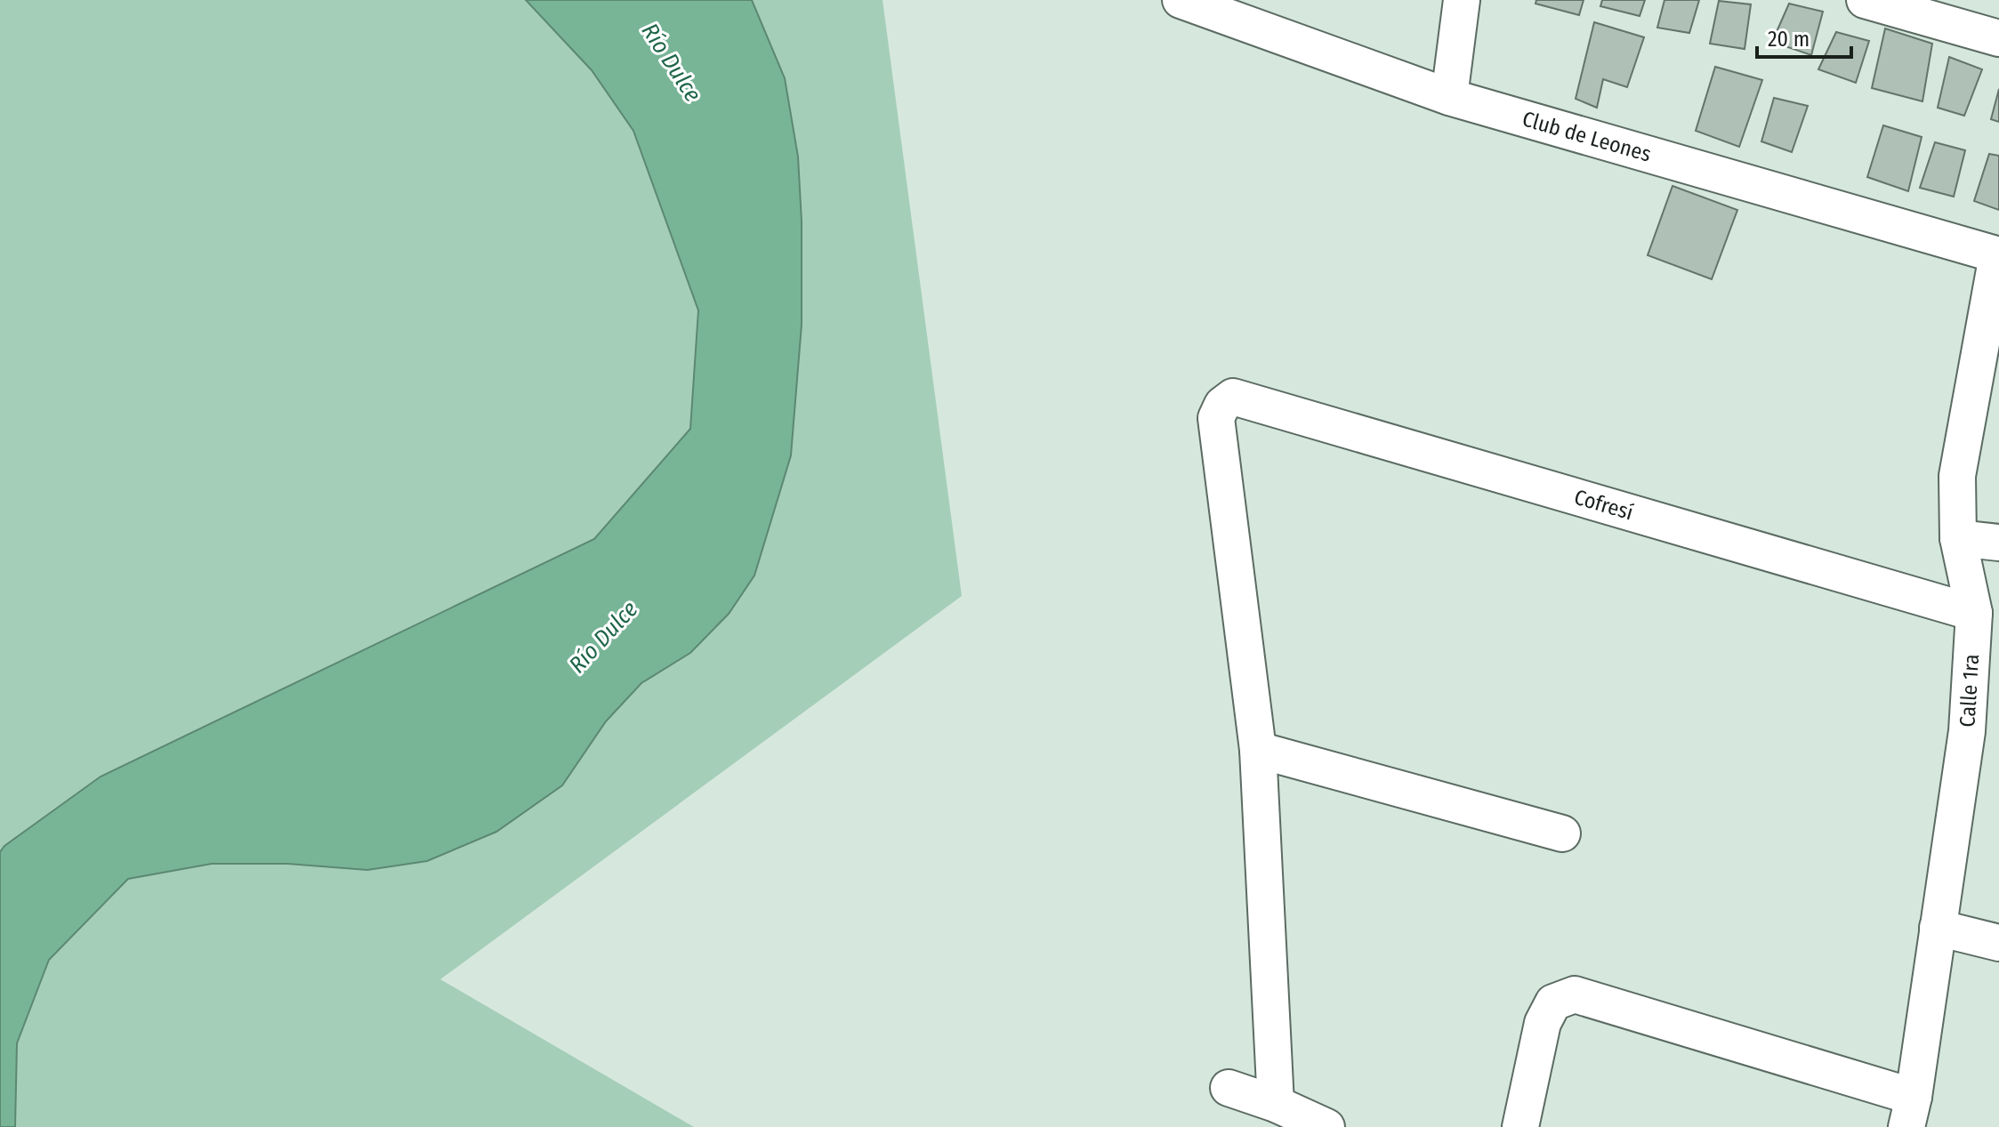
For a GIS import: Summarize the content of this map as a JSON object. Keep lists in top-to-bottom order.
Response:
{
  "streets": {
    "street": ["Club de Leones", "Cofresí", "Calle 1ra"]
  },
  "crossings": [
    ["Club de Leones", "Calle 1ra"],
    ["Cofresí", "Calle 1ra"]
  ],
  "water": ["Río Dulce"],
  "scale_bar": "20 m"
}
